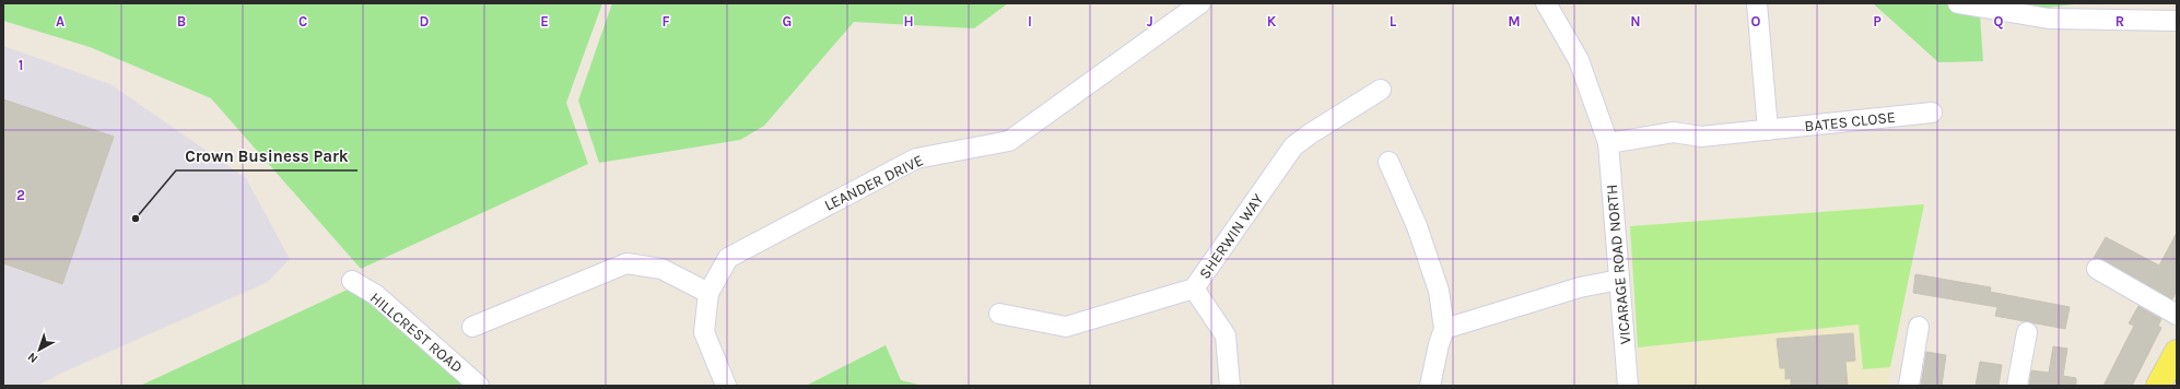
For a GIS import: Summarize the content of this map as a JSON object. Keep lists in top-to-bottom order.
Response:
{
  "streets": {
    "street": [
      "BATES CLOSE",
      "LEANDER DRIVE",
      "SHERWIN WAY",
      "VICARAGE ROAD NORTH",
      "HILLCREST ROAD"
    ]
  },
  "crossings": [
    ["BATES CLOSE", "VICARAGE ROAD NORTH"]
  ],
  "places": ["Crown Business Park"],
  "north": "bottom left",
  "grid": {
    "columns": [
      "A",
      "B",
      "C",
      "D",
      "E",
      "F",
      "G",
      "H",
      "I",
      "J",
      "K",
      "L",
      "M",
      "N",
      "O",
      "P",
      "Q",
      "R"
    ],
    "rows": ["1", "2"]
  }
}
